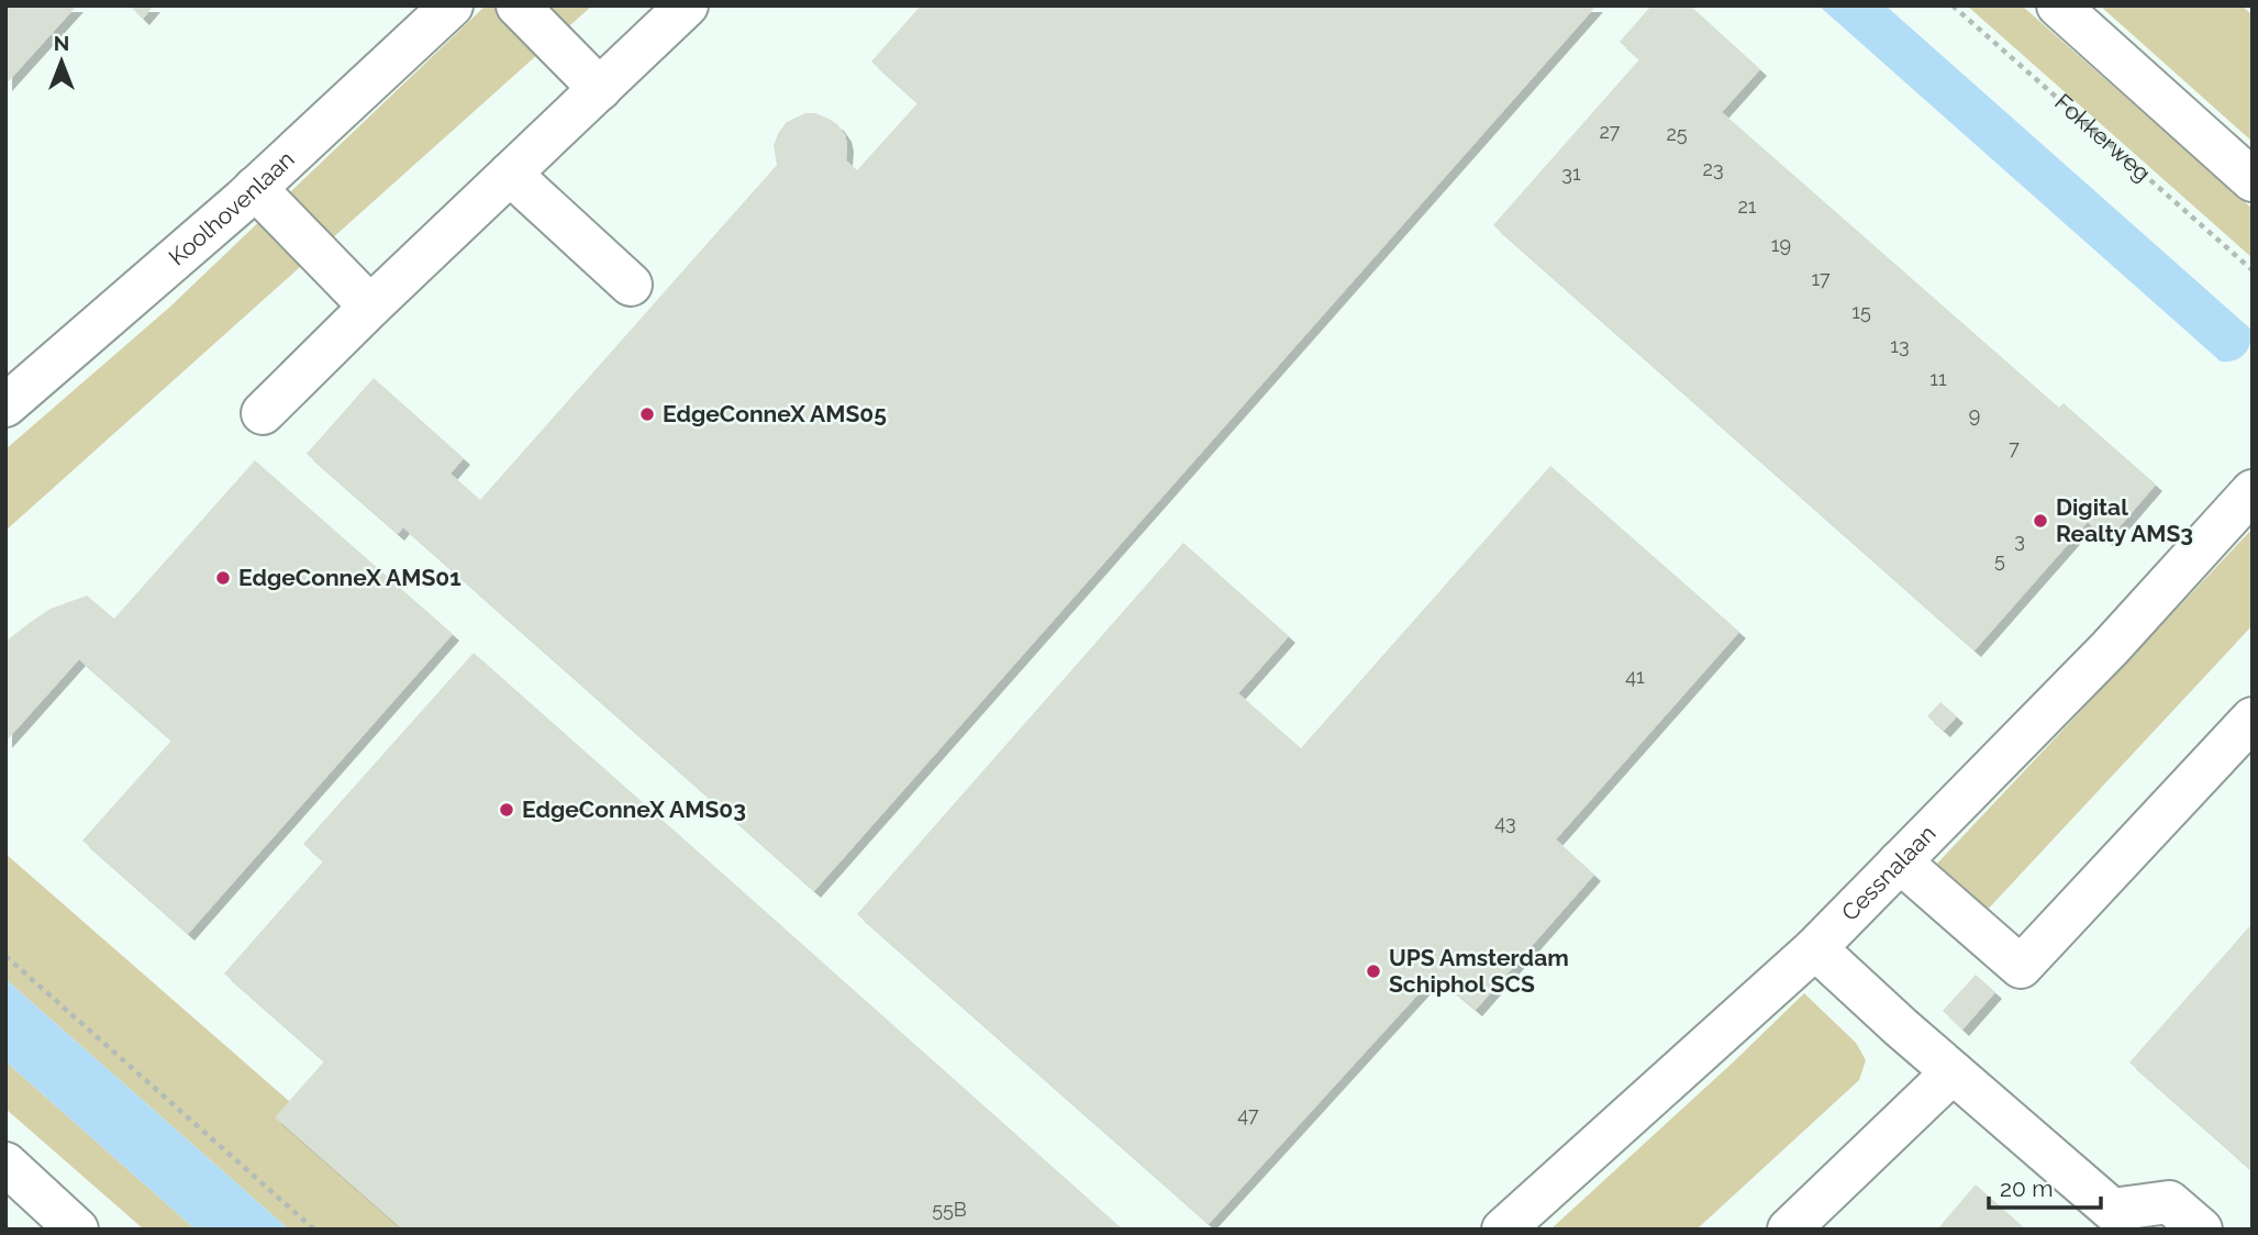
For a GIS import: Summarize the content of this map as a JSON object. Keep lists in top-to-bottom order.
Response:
{
  "streets": {
    "street": ["Koolhovenlaan", "Cessnalaan"],
    "path": ["Fokkerweg"]
  },
  "places": [
    "EdgeConneX AMS05",
    "Digital Realty AMS3",
    "EdgeConneX AMS01",
    "EdgeConneX AMS03",
    "UPS Amsterdam Schiphol SCS"
  ],
  "house_numbers": [
    "27",
    "25",
    "23",
    "31",
    "21",
    "19",
    "17",
    "15",
    "13",
    "11",
    "9",
    "7",
    "3",
    "5",
    "41",
    "43",
    "47",
    "55B"
  ],
  "scale_bar": "20 m",
  "north": "top"
}
